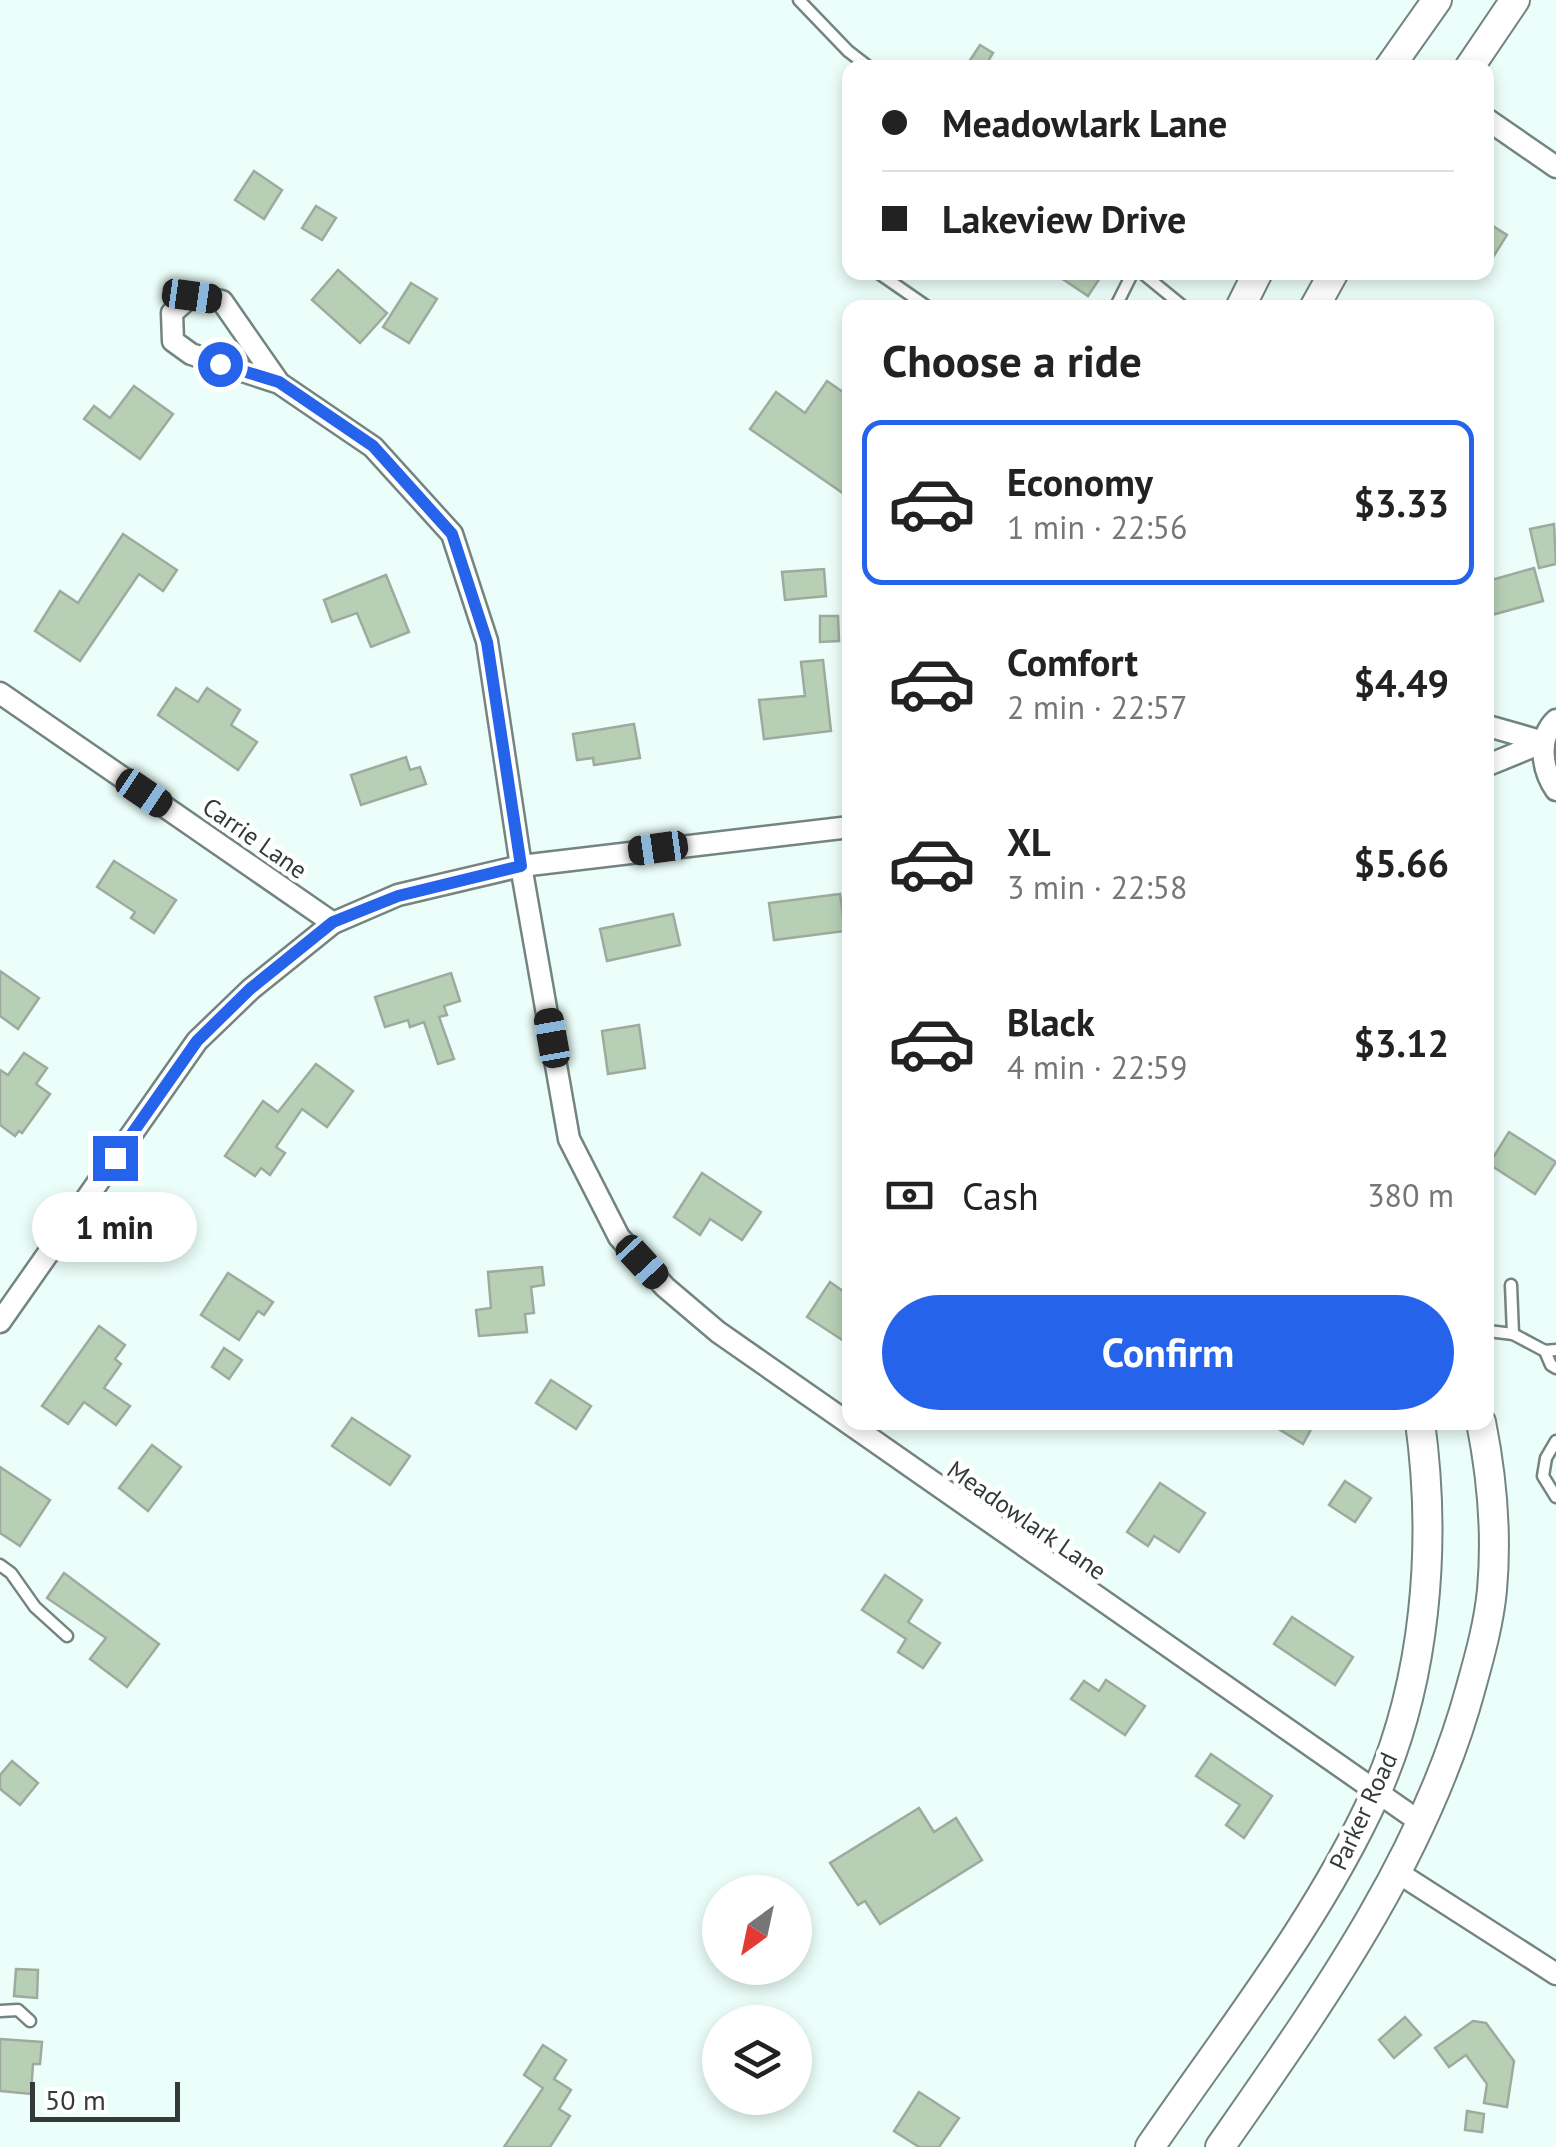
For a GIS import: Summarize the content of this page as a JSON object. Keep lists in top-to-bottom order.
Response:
{
  "streets": {
    "main road": ["Parker Road"],
    "street": ["Carrie Lane", "Meadowlark Lane"]
  },
  "crossings": [
    ["Meadowlark Lane", "Parker Road"]
  ],
  "scale_bar": "50 m",
  "north": "bottom left",
  "page": {
    "banner": ["Meadowlark Lane", "Lakeview Drive"],
    "heading": "Choose a ride",
    "list": [
      {
        "name": "Economy",
        "note": "1 min · 22:56",
        "value": "$3.33"
      },
      {
        "name": "Comfort",
        "note": "2 min · 22:57",
        "value": "$4.49"
      },
      {
        "name": "XL",
        "note": "3 min · 22:58",
        "value": "$5.66"
      },
      {
        "name": "Black",
        "note": "4 min · 22:59",
        "value": "$3.12"
      }
    ],
    "pay": ["Cash", "380 m"],
    "bubble": "1 min",
    "buttons": "Confirm",
    "scale": "50 m"
  }
}
